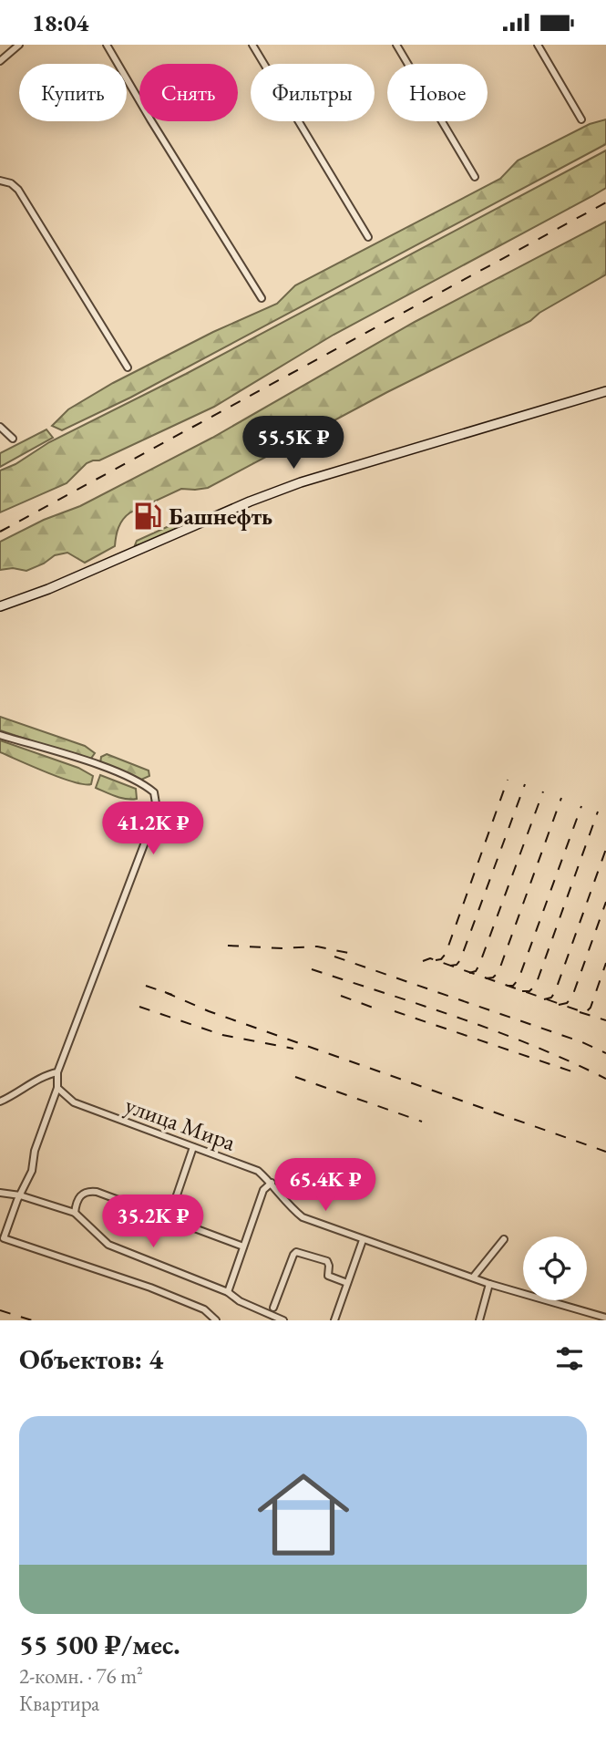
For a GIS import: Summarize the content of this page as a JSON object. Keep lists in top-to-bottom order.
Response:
{
  "streets": {
    "street": ["улица Мира"]
  },
  "places": {
    "fuel station": ["Башнефть"]
  },
  "page": {
    "status": "18:04",
    "chip": [
      "Купить",
      "Снять",
      "Фильтры",
      "Новое"
    ],
    "price": [
      "55.5K ₽",
      "41.2K ₽",
      "65.4K ₽",
      "35.2K ₽"
    ],
    "heading": "Объектов: 4",
    "list": [
      {
        "name": "55 500 ₽/мес.",
        "note": "2-комн. · 76 m² · Квартира"
      }
    ]
  }
}
